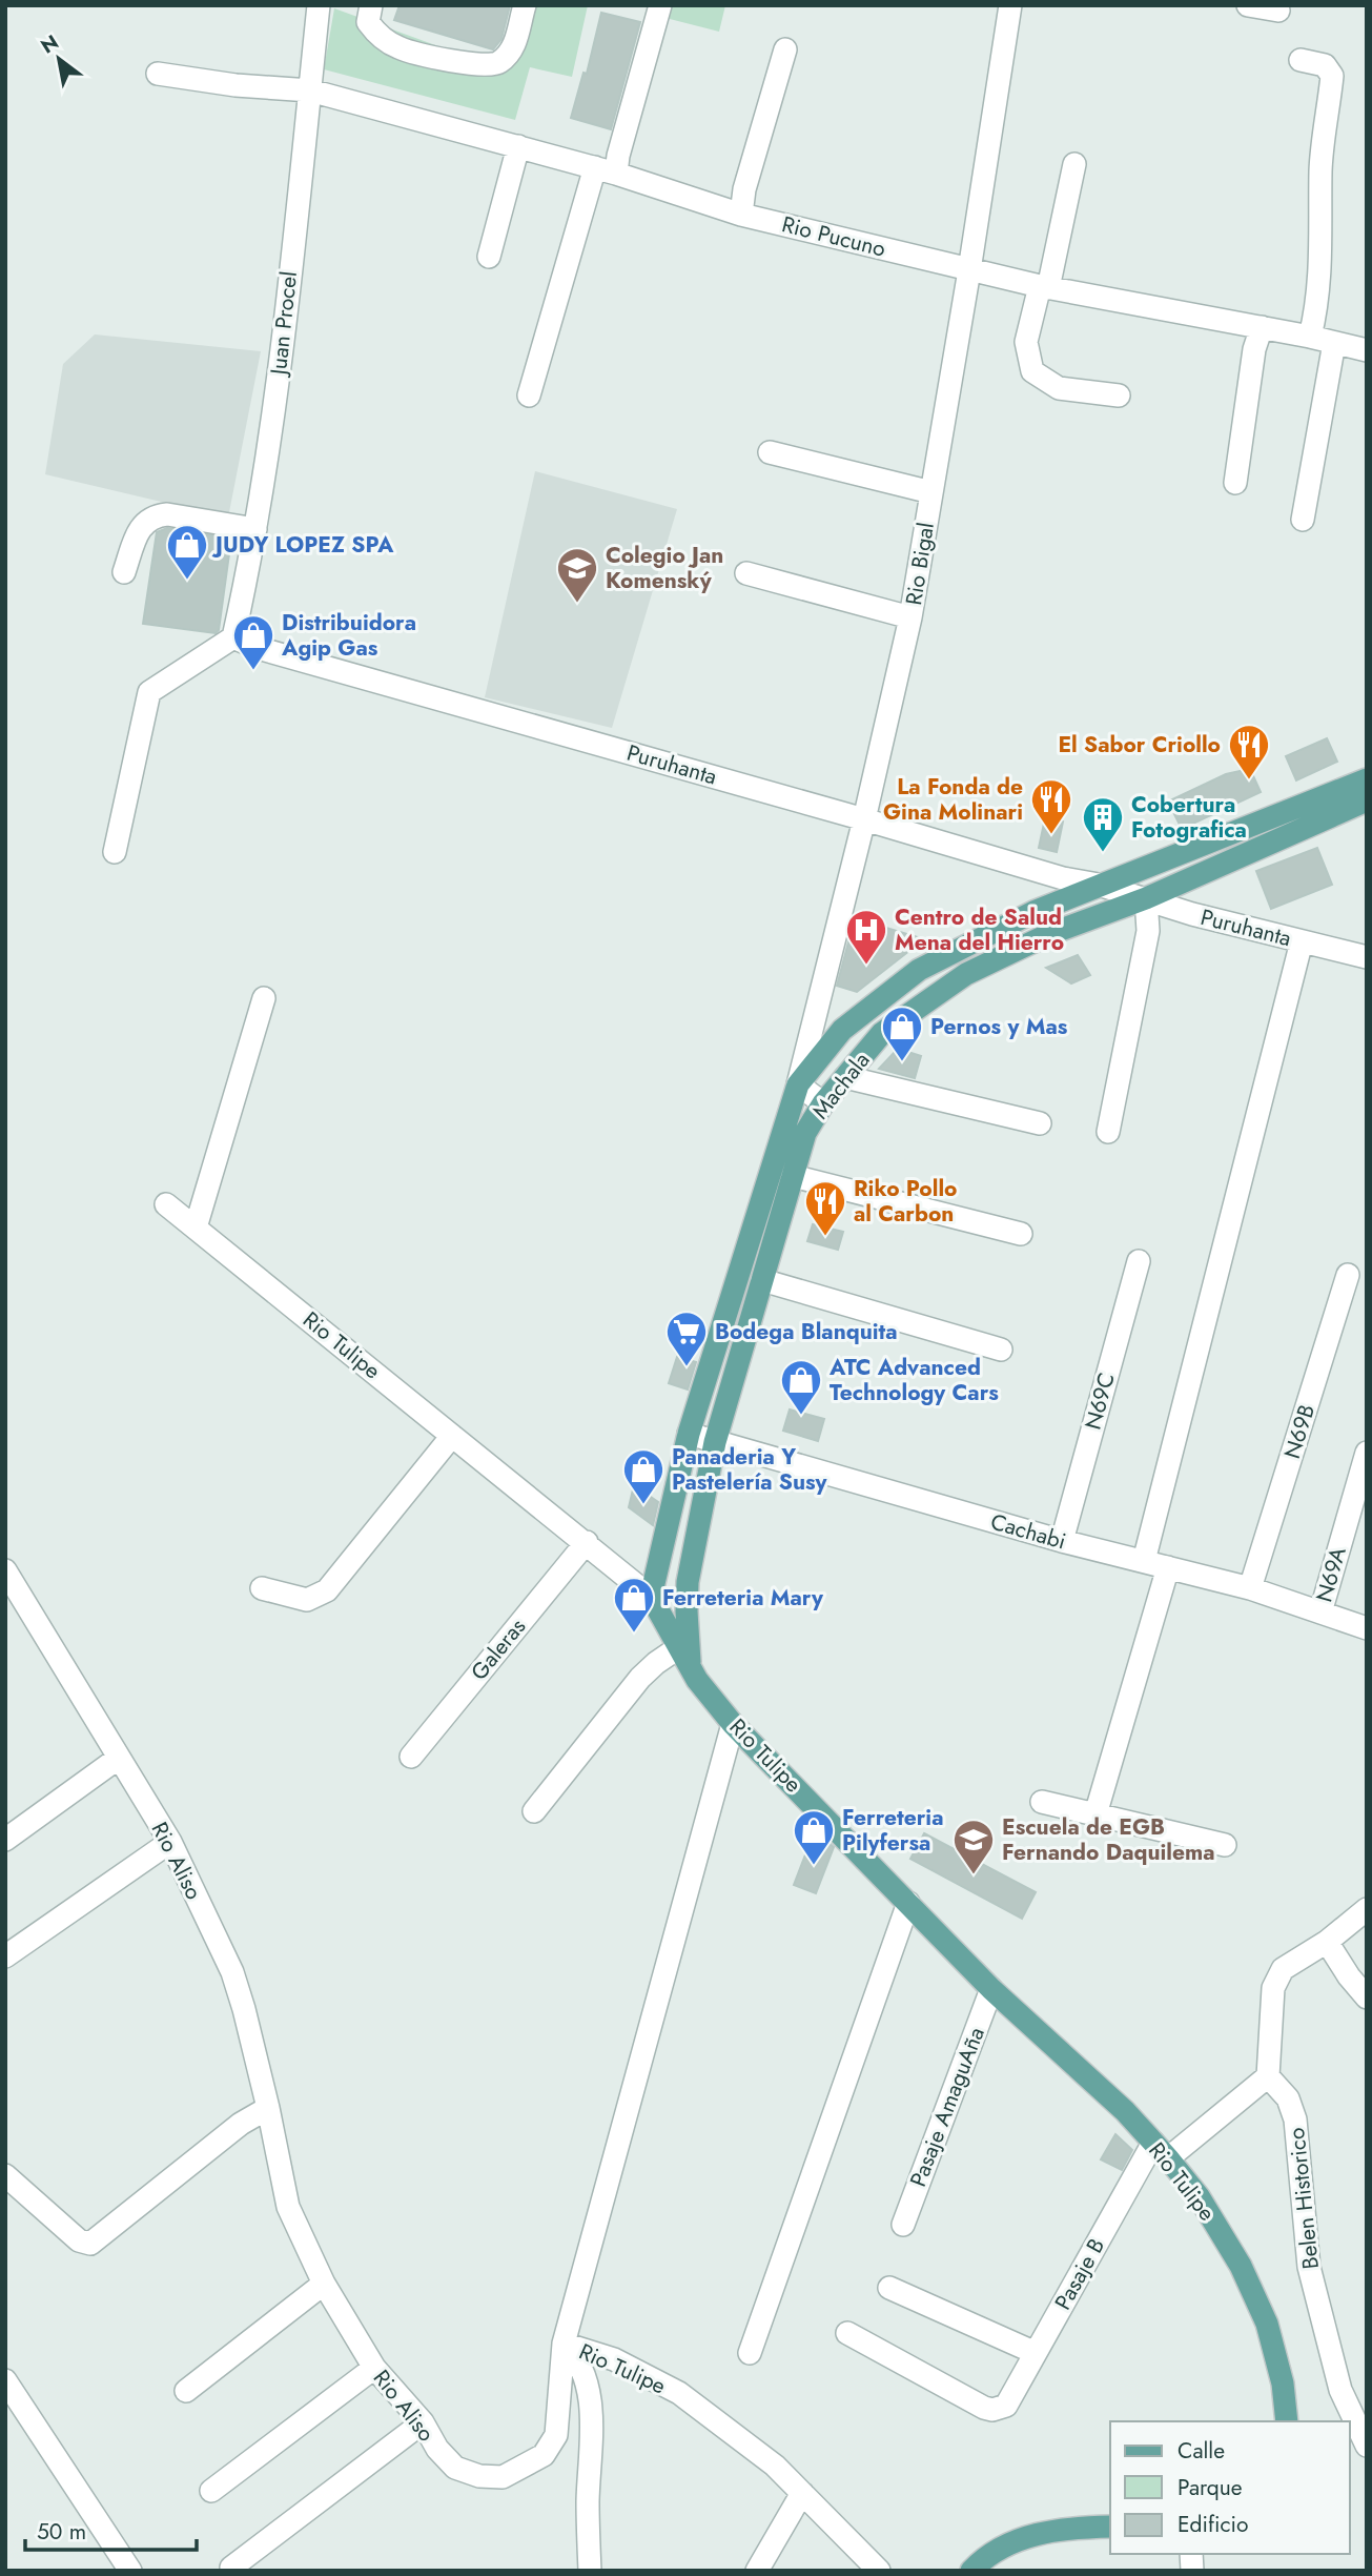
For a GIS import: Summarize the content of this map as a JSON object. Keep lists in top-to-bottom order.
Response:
{
  "streets": {
    "main road": ["Machala", "Rio Tulipe"],
    "street": [
      "Rio Pucuno",
      "Juan Procel",
      "Rio Bigal",
      "Puruhanta",
      "N69C",
      "N69B",
      "Cachabi",
      "N69A",
      "Galeras",
      "Rio Aliso",
      "Pasaje AmaguAña",
      "Belen Historico",
      "Pasaje B"
    ]
  },
  "crossings": [
    ["Rio Pucuno", "Juan Procel"],
    ["Rio Pucuno", "Rio Bigal"],
    ["Juan Procel", "Puruhanta"],
    ["Rio Bigal", "Puruhanta"],
    ["Rio Bigal", "Machala"],
    ["Puruhanta", "Machala"],
    ["Machala", "Rio Tulipe"],
    ["Machala", "Cachabi"],
    ["Rio Tulipe", "Galeras"],
    ["Rio Tulipe", "Rio Aliso"],
    ["Rio Tulipe", "Pasaje AmaguAña"],
    ["Rio Tulipe", "Pasaje B"],
    ["N69C", "Cachabi"],
    ["N69B", "Cachabi"],
    ["Cachabi", "N69A"]
  ],
  "places": {
    "shop": [
      "JUDY LOPEZ SPA",
      "Distribuidora Agip Gas",
      "Pernos y Mas",
      "ATC Advanced Technology Cars",
      "Panaderia Y Pastelería Susy",
      "Ferreteria Mary",
      "Ferreteria Pilyfersa"
    ],
    "school or university": ["Colegio Jan Komenský", "Escuela de EGB Fernando Daquilema"],
    "restaurant": ["El Sabor Criollo", "La Fonda de Gina Molinari", "Riko Pollo al Carbon"],
    "building": ["Cobertura Fotografica"],
    "hospital": ["Centro de Salud Mena del Hierro"],
    "supermarket": ["Bodega Blanquita"]
  },
  "legend": ["Calle", "Parque", "Edificio"],
  "scale_bar": "50 m",
  "north": "top left"
}
